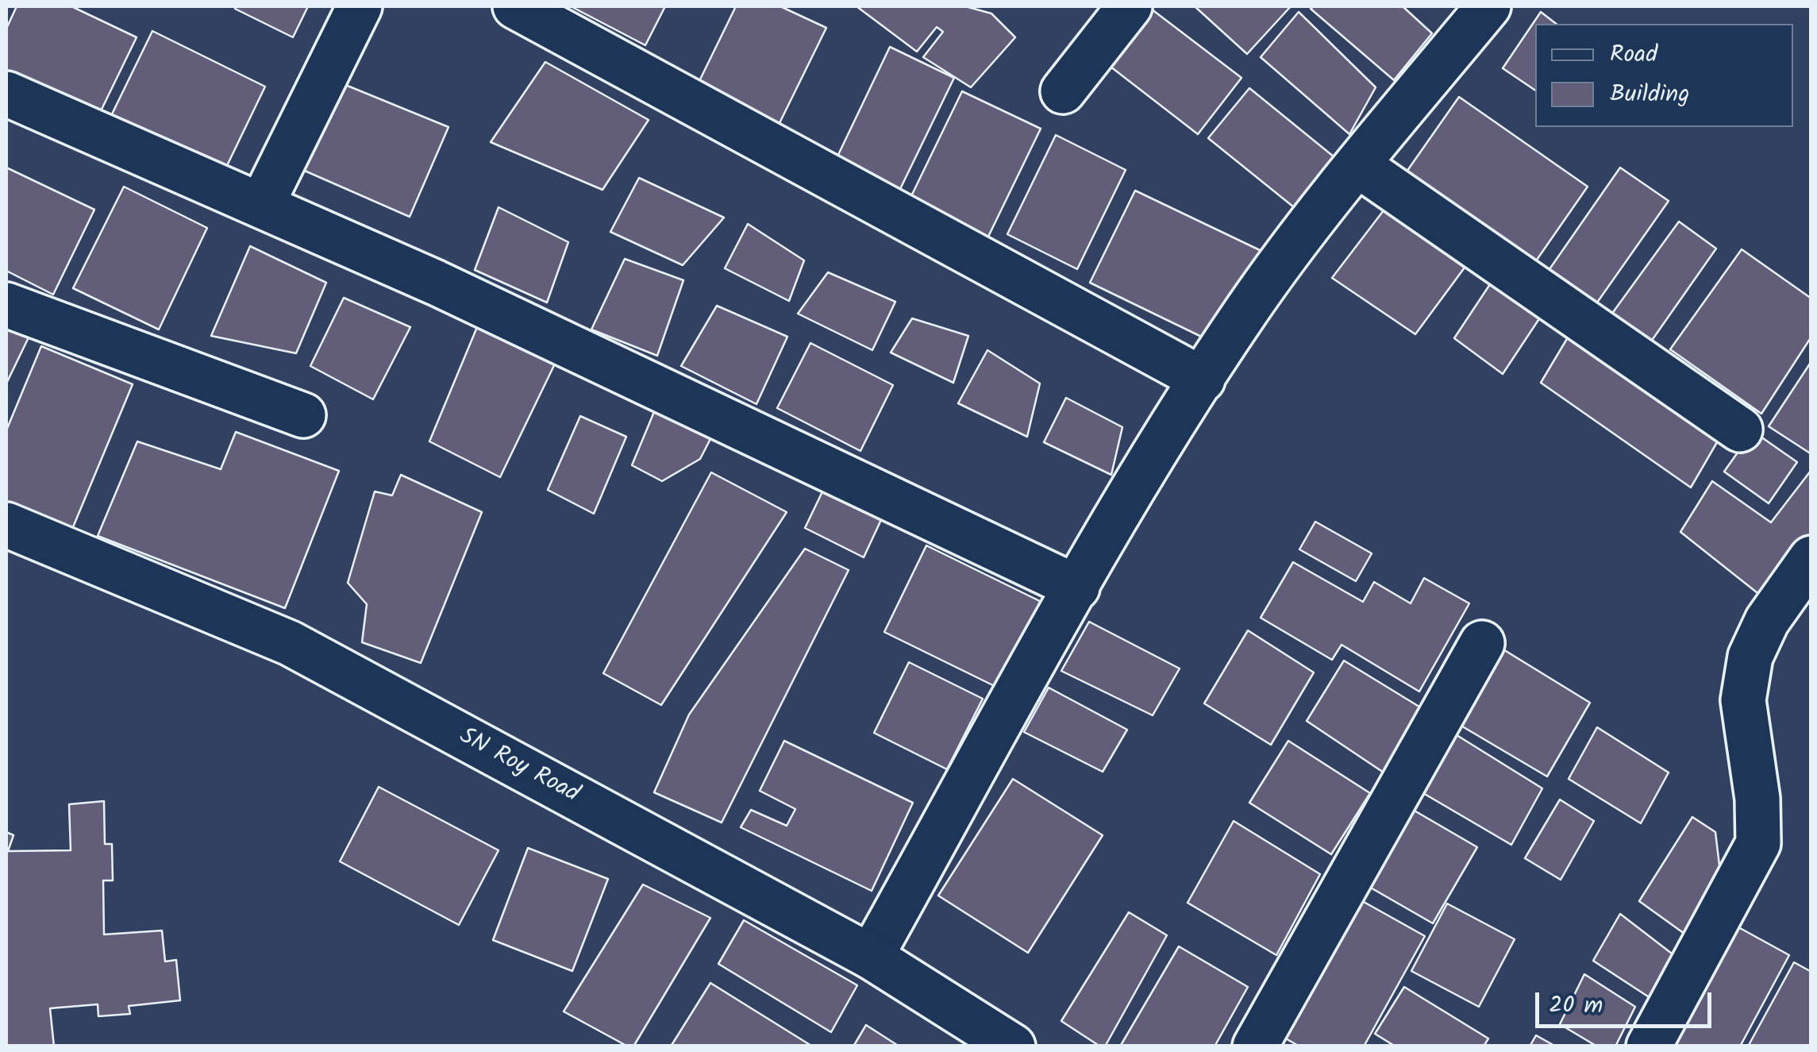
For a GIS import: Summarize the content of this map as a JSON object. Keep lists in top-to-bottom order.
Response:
{
  "streets": {
    "street": ["SN Roy Road"]
  },
  "legend": ["Road", "Building"],
  "scale_bar": "20 m"
}
